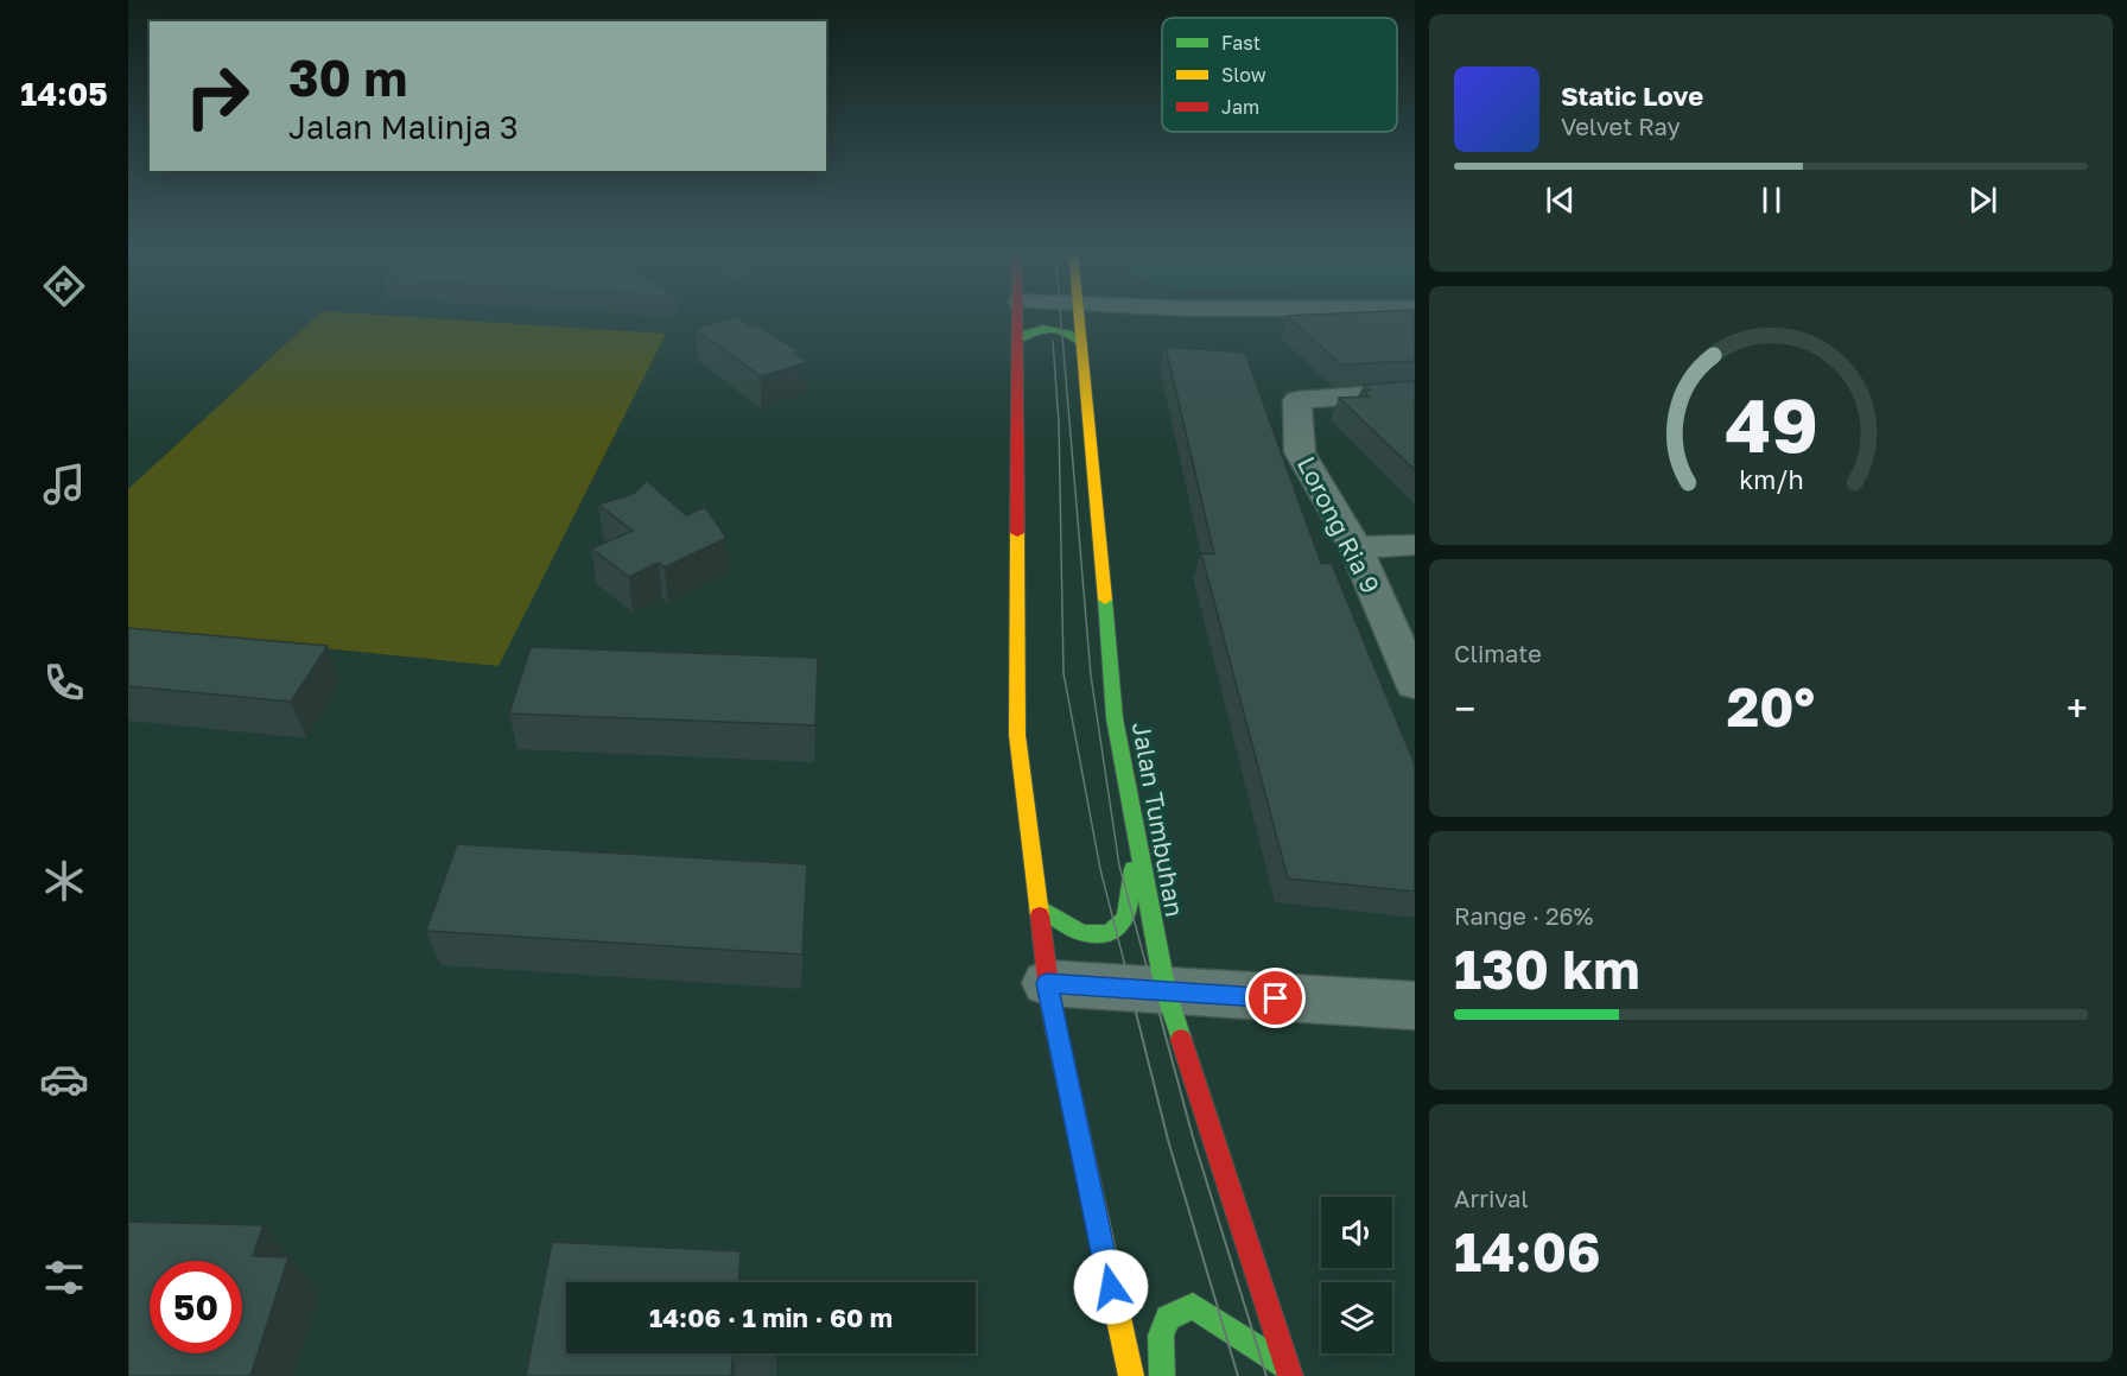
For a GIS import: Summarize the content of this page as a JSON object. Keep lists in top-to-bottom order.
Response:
{
  "streets": {
    "main road": ["Jalan Tumbuhan"],
    "street": ["Lorong Ria 9"]
  },
  "legend": ["Fast", "Slow", "Jam"],
  "page": {
    "tabs": "14:05",
    "turn": ["30 m", "Jalan Malinja 3"],
    "song": ["Static Love", "Velvet Ray"],
    "tile": [
      "Climate",
      ["Range · 26%", "130 km"],
      ["Arrival", "14:06"]
    ],
    "heat": ["−", "20°", "+"],
    "limit": "50",
    "trip": "14:06 · 1 min · 60 m",
    "gauge": ["49", "km/h"]
  }
}
